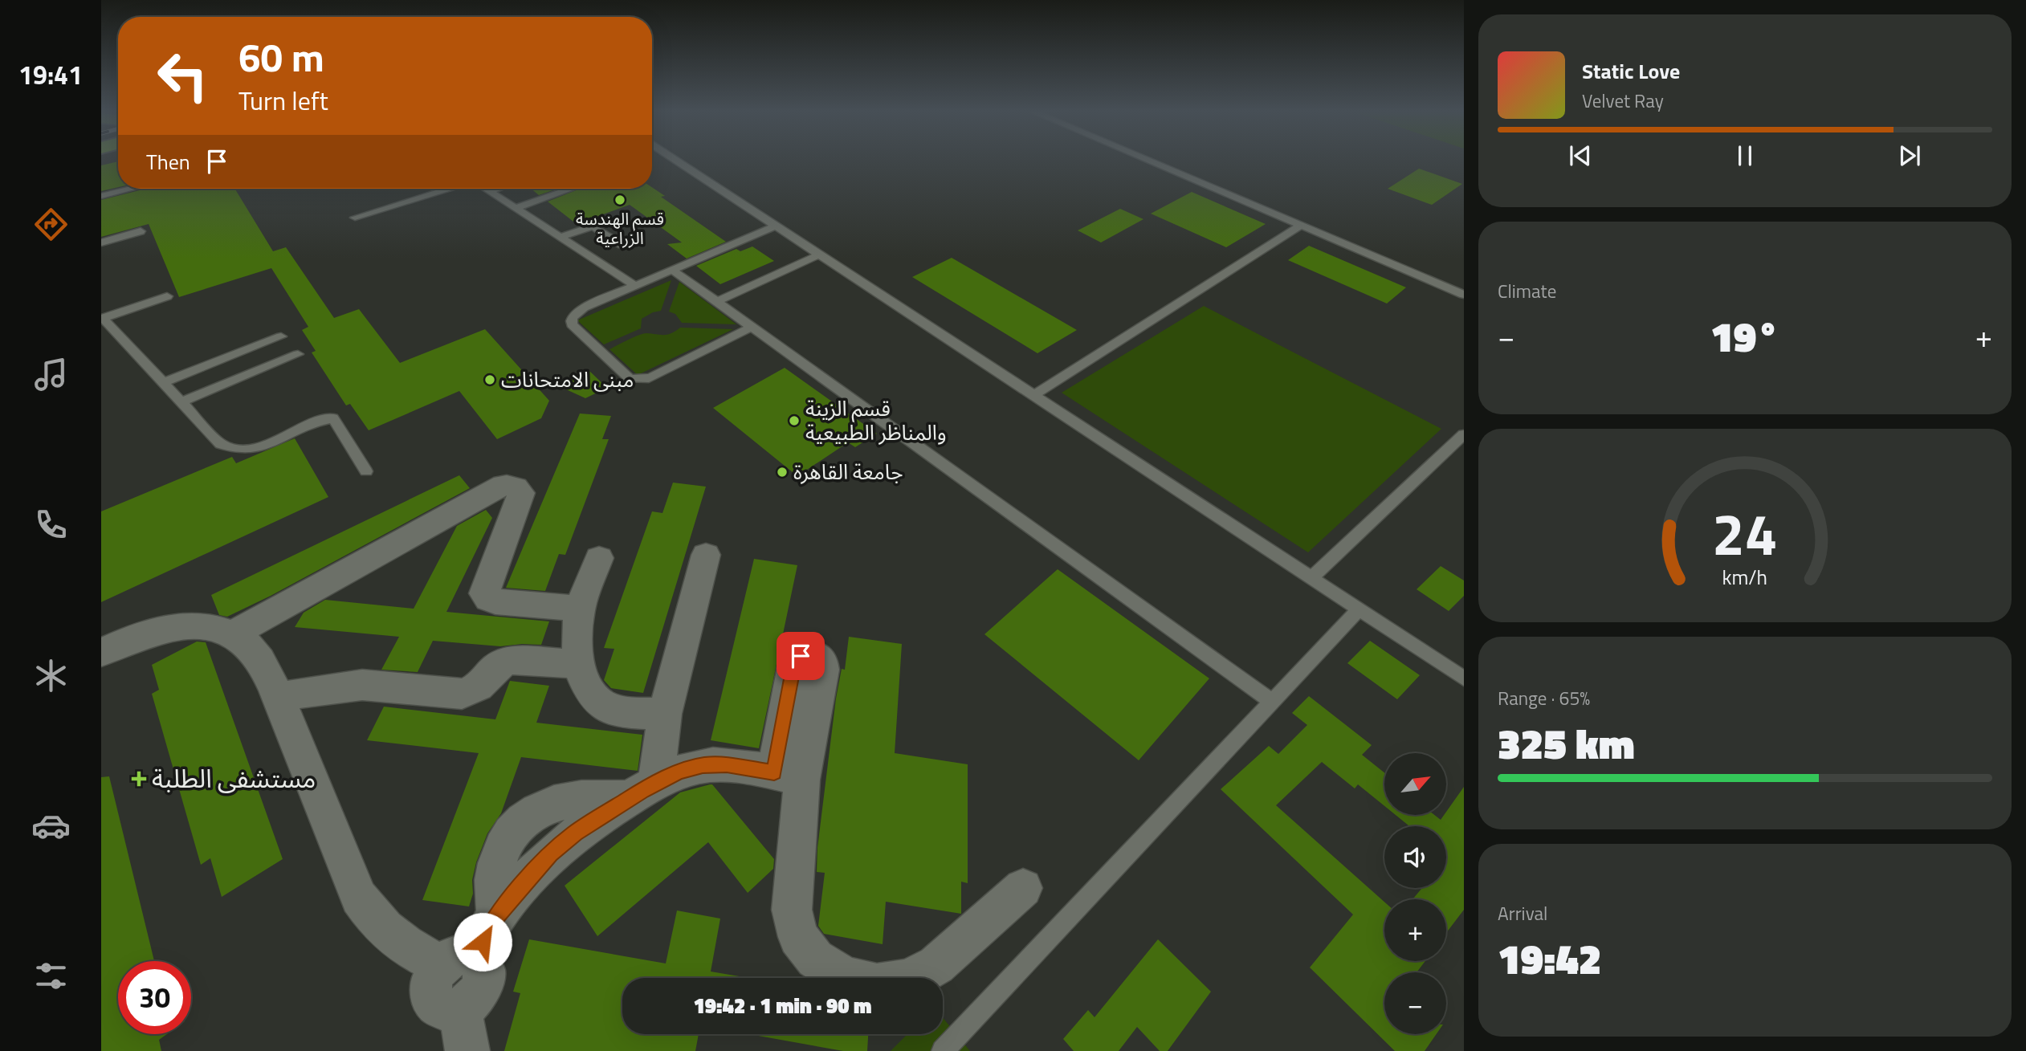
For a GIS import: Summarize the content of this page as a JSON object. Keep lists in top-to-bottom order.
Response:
{
  "places": {
    "other": [
      "قسم الهندسة الزراعية",
      "مبنى الامتحانات",
      "قسم الزينة والمناظر الطبيعية",
      "جامعة القاهرة"
    ],
    "health": ["مستشفى الطلبة"]
  },
  "north": "top right",
  "page": {
    "tabs": "19:41",
    "turn": ["60 m", "Turn left"],
    "song": ["Static Love", "Velvet Ray"],
    "then": "Then",
    "tile": [
      "Climate",
      ["Range · 65%", "325 km"],
      ["Arrival", "19:42"]
    ],
    "heat": ["−", "19°", "+"],
    "map_buttons": ["+", "−"],
    "limit": "30",
    "trip": "19:42 · 1 min · 90 m",
    "gauge": ["24", "km/h"]
  }
}
